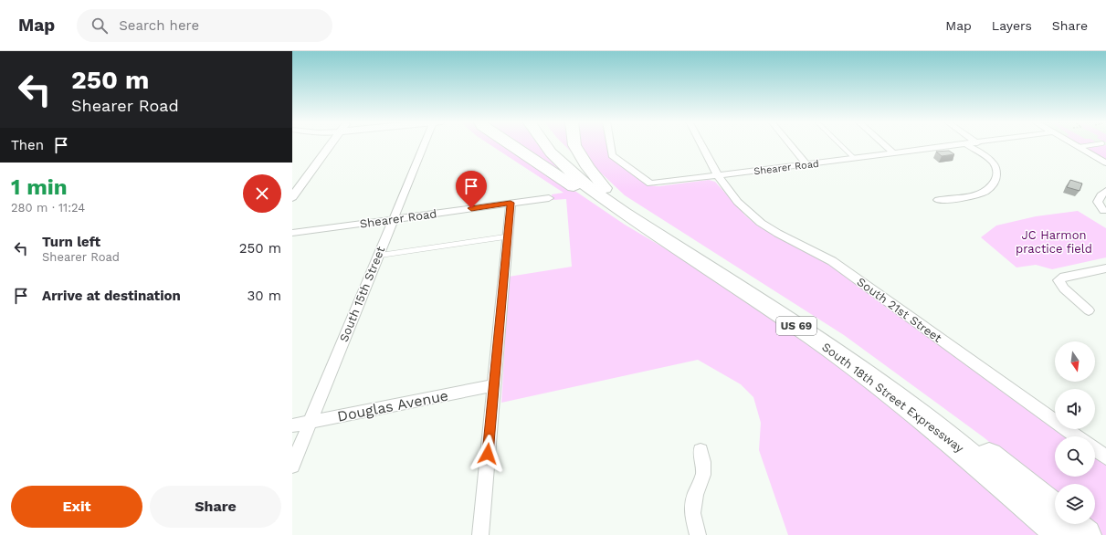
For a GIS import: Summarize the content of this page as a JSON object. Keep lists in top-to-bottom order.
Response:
{
  "streets": {
    "highway": ["US 69", "South 18th Street Expressway"],
    "street": [
      "Shearer Road",
      "South 15th Street",
      "South 21st Street",
      "Douglas Avenue"
    ]
  },
  "crossings": [
    ["Shearer Road", "South 15th Street"],
    ["Shearer Road", "South 21st Street"],
    ["South 15th Street", "Douglas Avenue"]
  ],
  "parks": ["JC Harmon practice field"],
  "north": "bottom",
  "page": {
    "header": "Map",
    "search": "Search here",
    "nav": ["Map", "Layers", "Share"],
    "turn": ["250 m", "Shearer Road"],
    "then": "Then",
    "heading": ["1 min", "280 m · 11:24"],
    "list": [
      {
        "name": "Turn left",
        "note": "Shearer Road",
        "value": "250 m"
      },
      {
        "name": "Arrive at destination",
        "value": "30 m"
      }
    ],
    "buttons": ["Exit", "Share"]
  }
}
